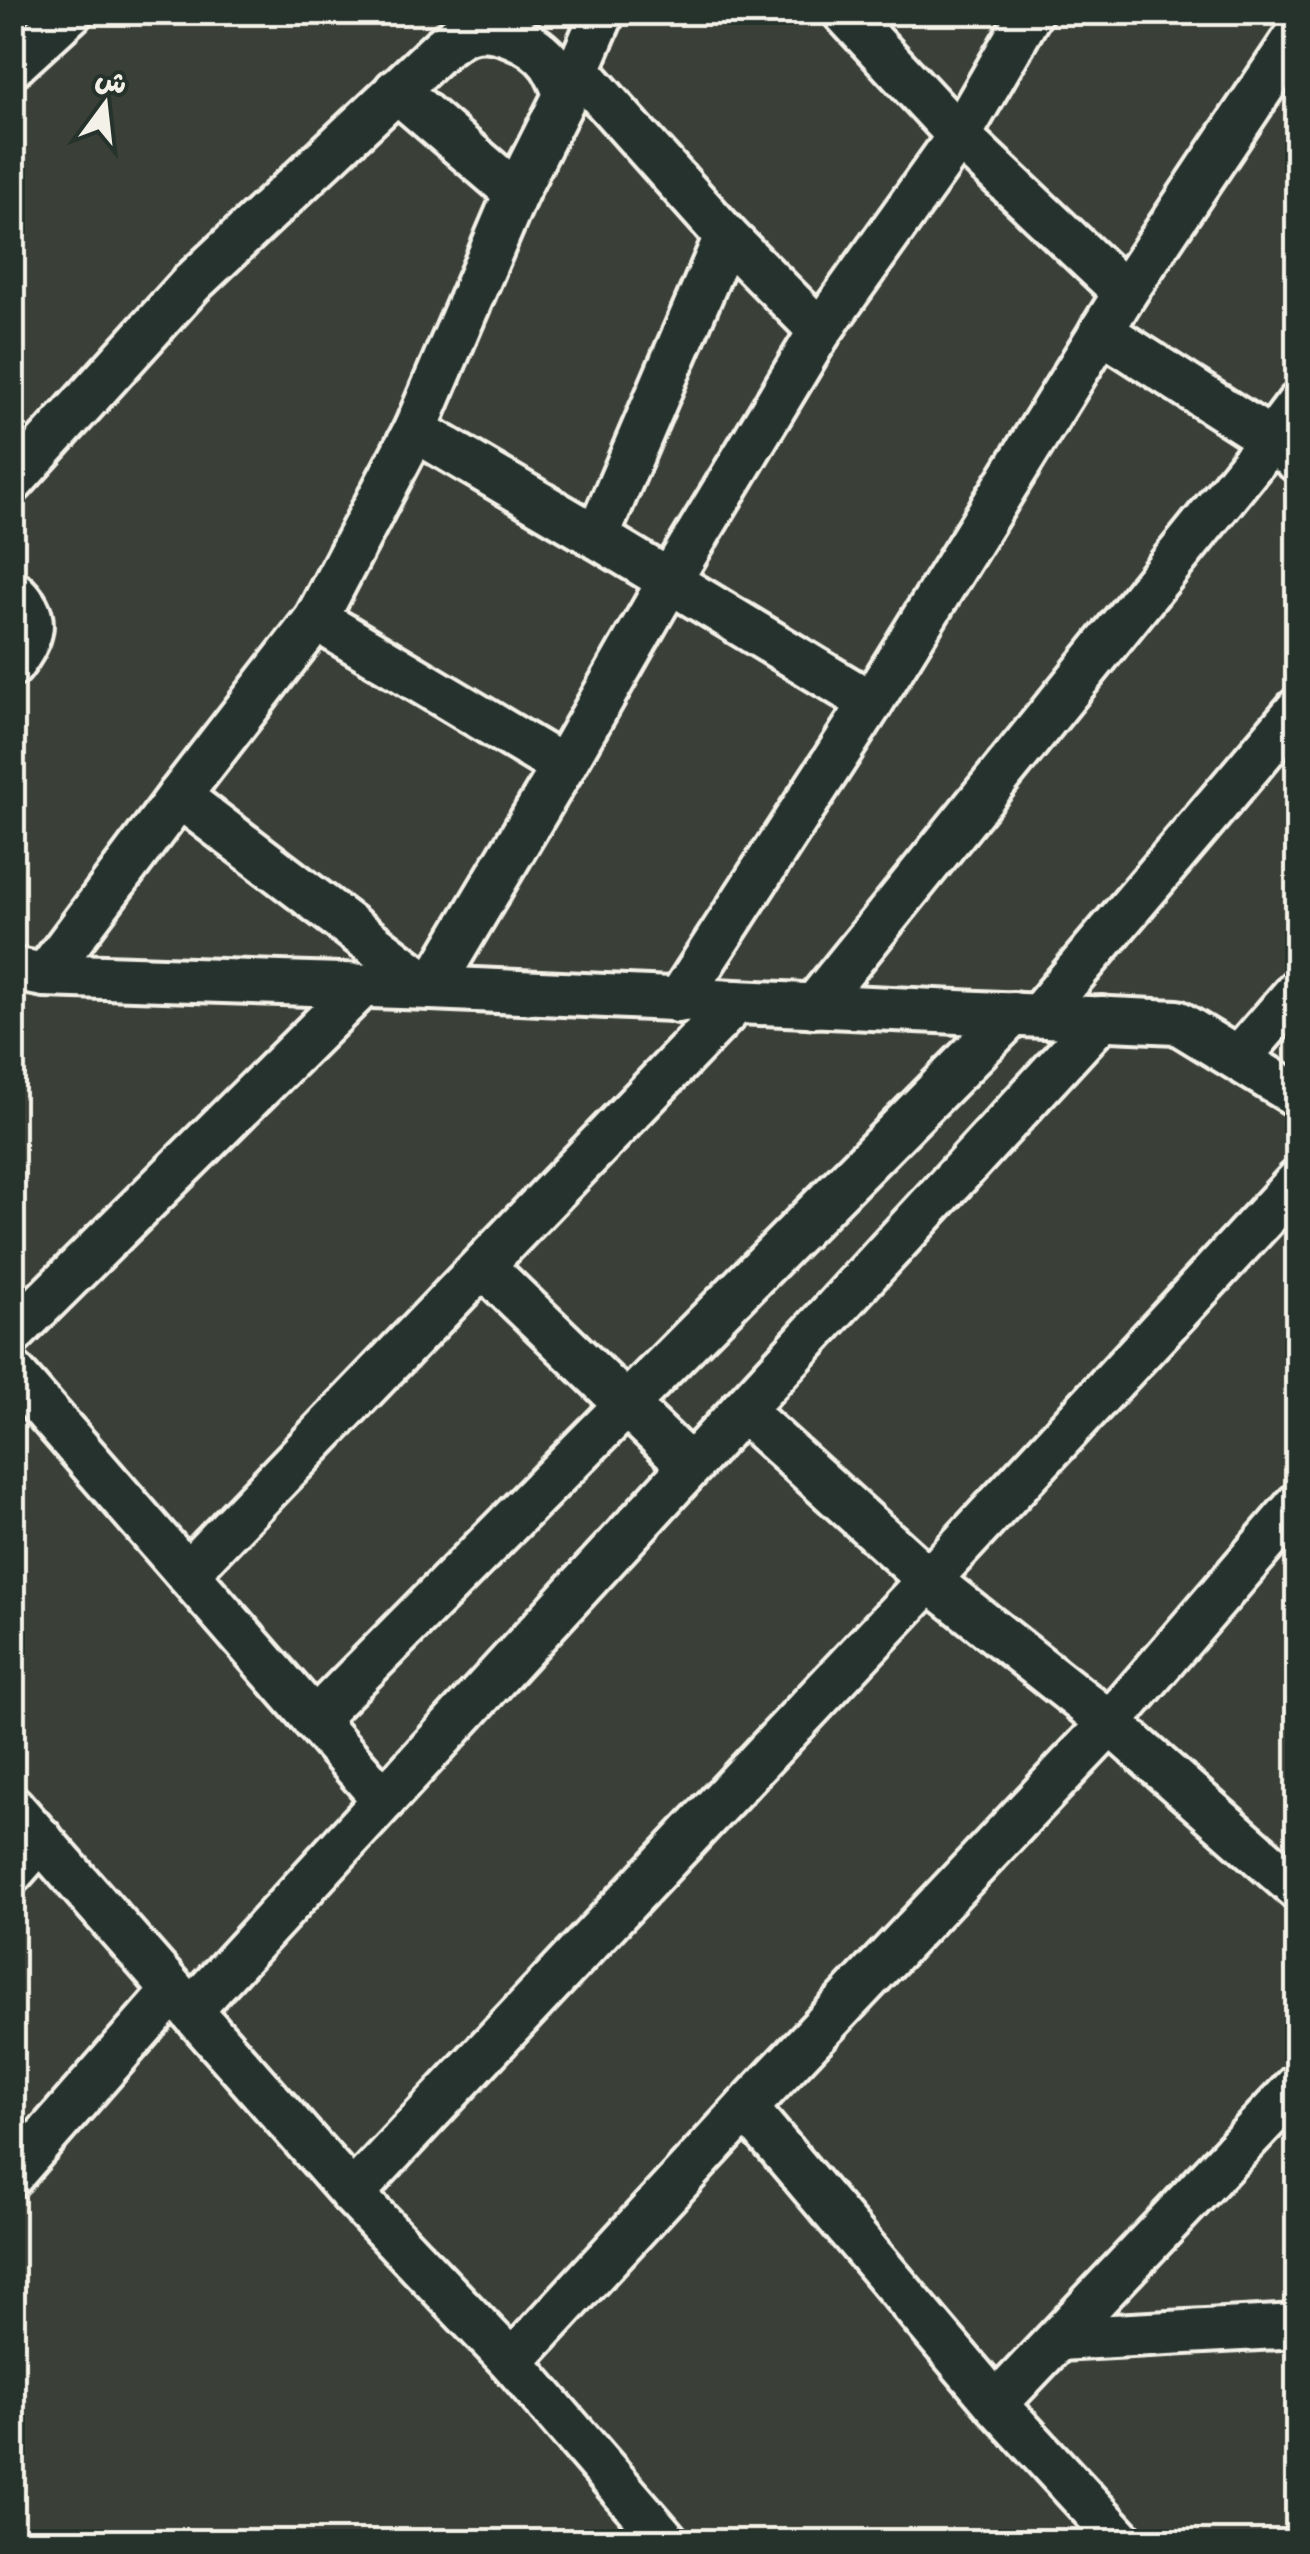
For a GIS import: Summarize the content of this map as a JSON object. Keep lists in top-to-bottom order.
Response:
{
  "north": "top"
}
